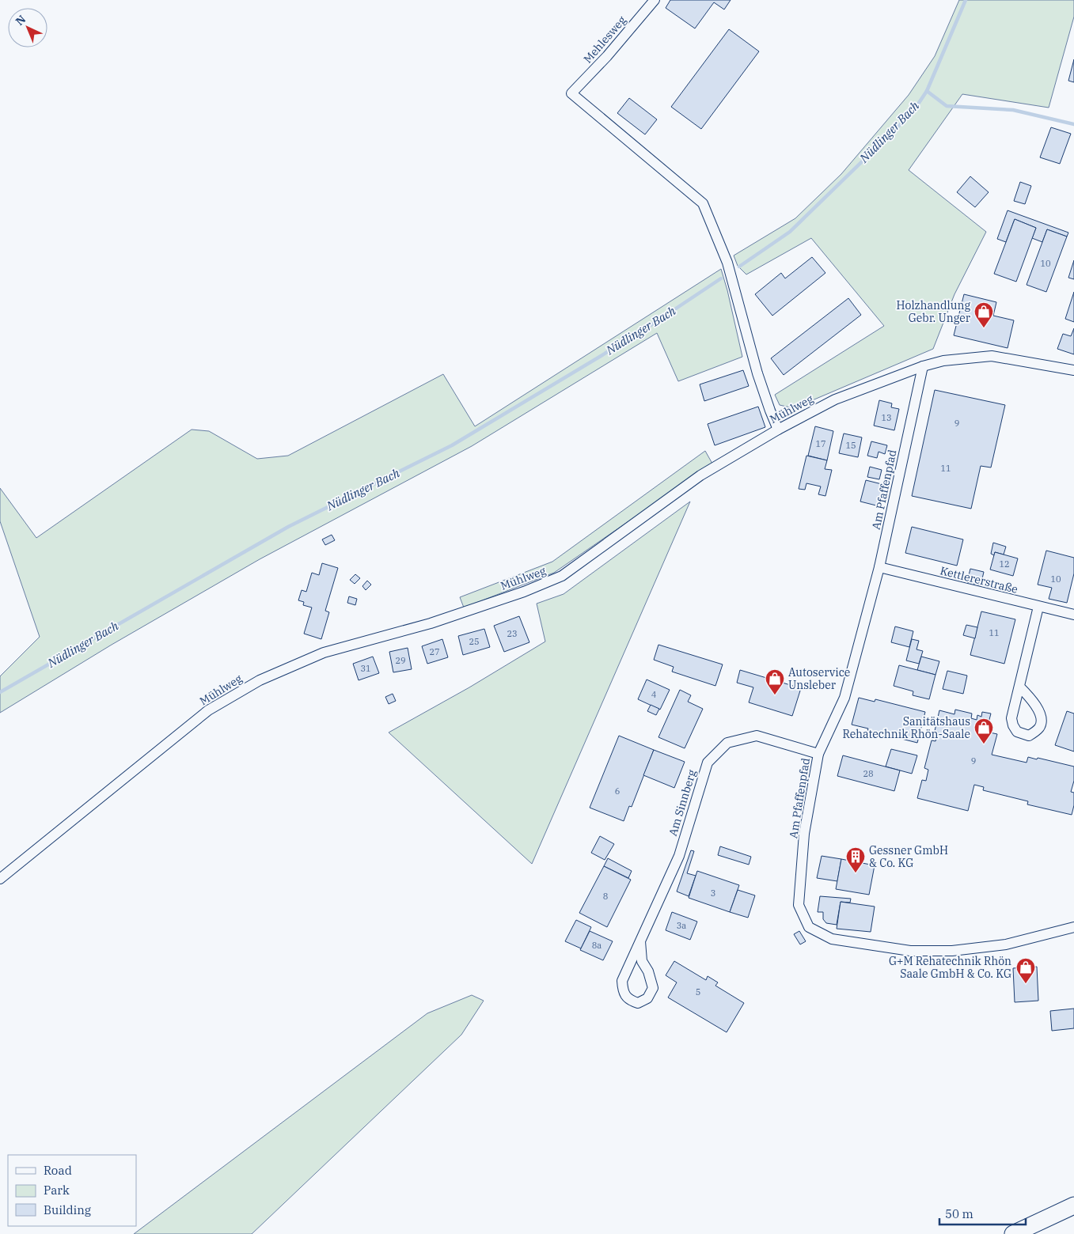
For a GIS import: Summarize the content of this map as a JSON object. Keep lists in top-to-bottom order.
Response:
{
  "streets": {
    "street": [
      "Mehlesweg",
      "Mühlweg",
      "Am Pfaffenpfad",
      "Kettlererstraße",
      "Am Sinnberg"
    ]
  },
  "crossings": [
    ["Mehlesweg", "Mühlweg"],
    ["Mühlweg", "Am Pfaffenpfad"],
    ["Am Pfaffenpfad", "Kettlererstraße"],
    ["Am Pfaffenpfad", "Am Sinnberg"]
  ],
  "water": ["Nüdlinger Bach"],
  "places": {
    "shop": [
      "Holzhandlung Gebr. Unger",
      "Autoservice Unsleber",
      "Sanitätshaus Rehatechnik Rhön-Saale",
      "G+M Rehatechnik Rhön Saale GmbH & Co. KG"
    ],
    "building": ["Gessner GmbH & Co. KG"]
  },
  "house_numbers": [
    "10",
    "13",
    "9",
    "17",
    "15",
    "11",
    "12",
    "10",
    "11",
    "23",
    "25",
    "27",
    "29",
    "31",
    "4",
    "9",
    "28",
    "6",
    "3",
    "8",
    "3a",
    "8a",
    "5"
  ],
  "legend": ["Road", "Park", "Building"],
  "scale_bar": "50 m",
  "north": "top left"
}
